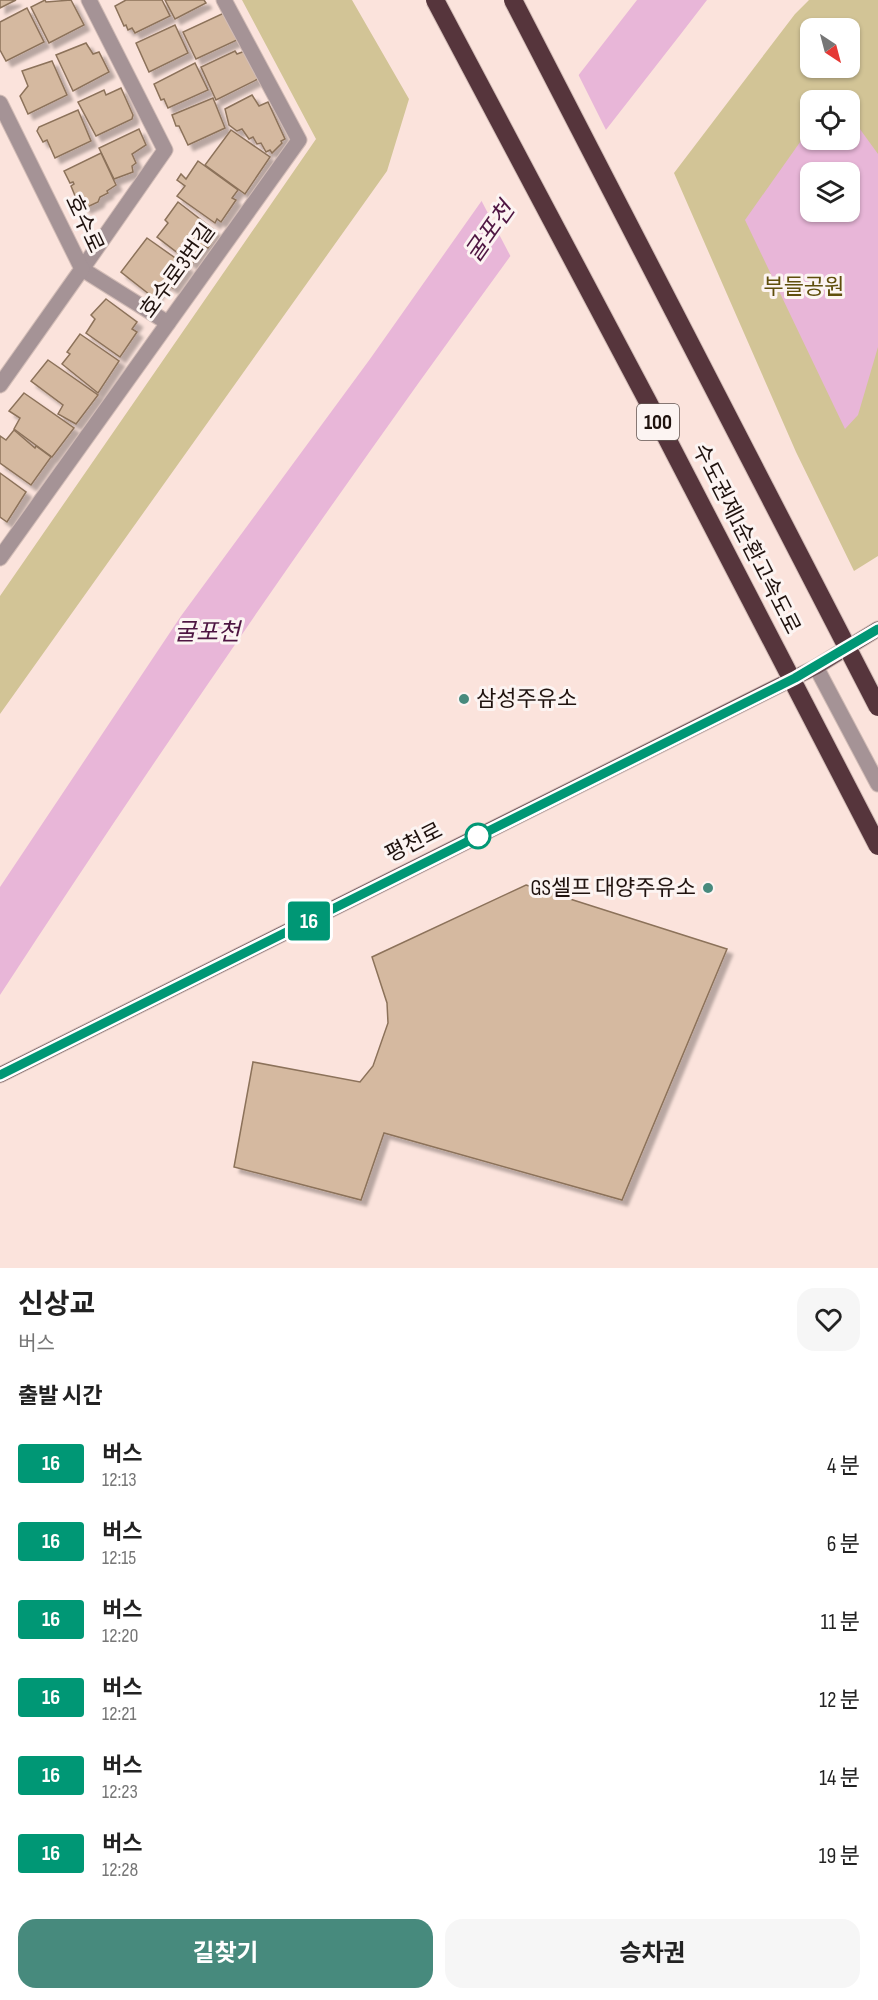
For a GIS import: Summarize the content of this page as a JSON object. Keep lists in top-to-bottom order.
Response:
{
  "streets": {
    "highway": ["100", "수도권제1순환고속도로"],
    "main road": ["평천로"],
    "street": ["호수로", "호수로3번길"]
  },
  "water": ["굴포천"],
  "parks": ["부들공원"],
  "places": ["삼성주유소", "GS셀프 대양주유소"],
  "lines": ["bus line 16"],
  "north": "bottom right",
  "page": {
    "on_map": "16",
    "heading": [
      ["신상교", "버스"],
      "출발 시간"
    ],
    "list": [
      {
        "mark": "16",
        "name": "버스",
        "note": "12:13",
        "value": "4 분"
      },
      {
        "mark": "16",
        "name": "버스",
        "note": "12:15",
        "value": "6 분"
      },
      {
        "mark": "16",
        "name": "버스",
        "note": "12:20",
        "value": "11 분"
      },
      {
        "mark": "16",
        "name": "버스",
        "note": "12:21",
        "value": "12 분"
      },
      {
        "mark": "16",
        "name": "버스",
        "note": "12:23",
        "value": "14 분"
      },
      {
        "mark": "16",
        "name": "버스",
        "note": "12:28",
        "value": "19 분"
      }
    ],
    "buttons": ["길찾기", "승차권"]
  }
}
